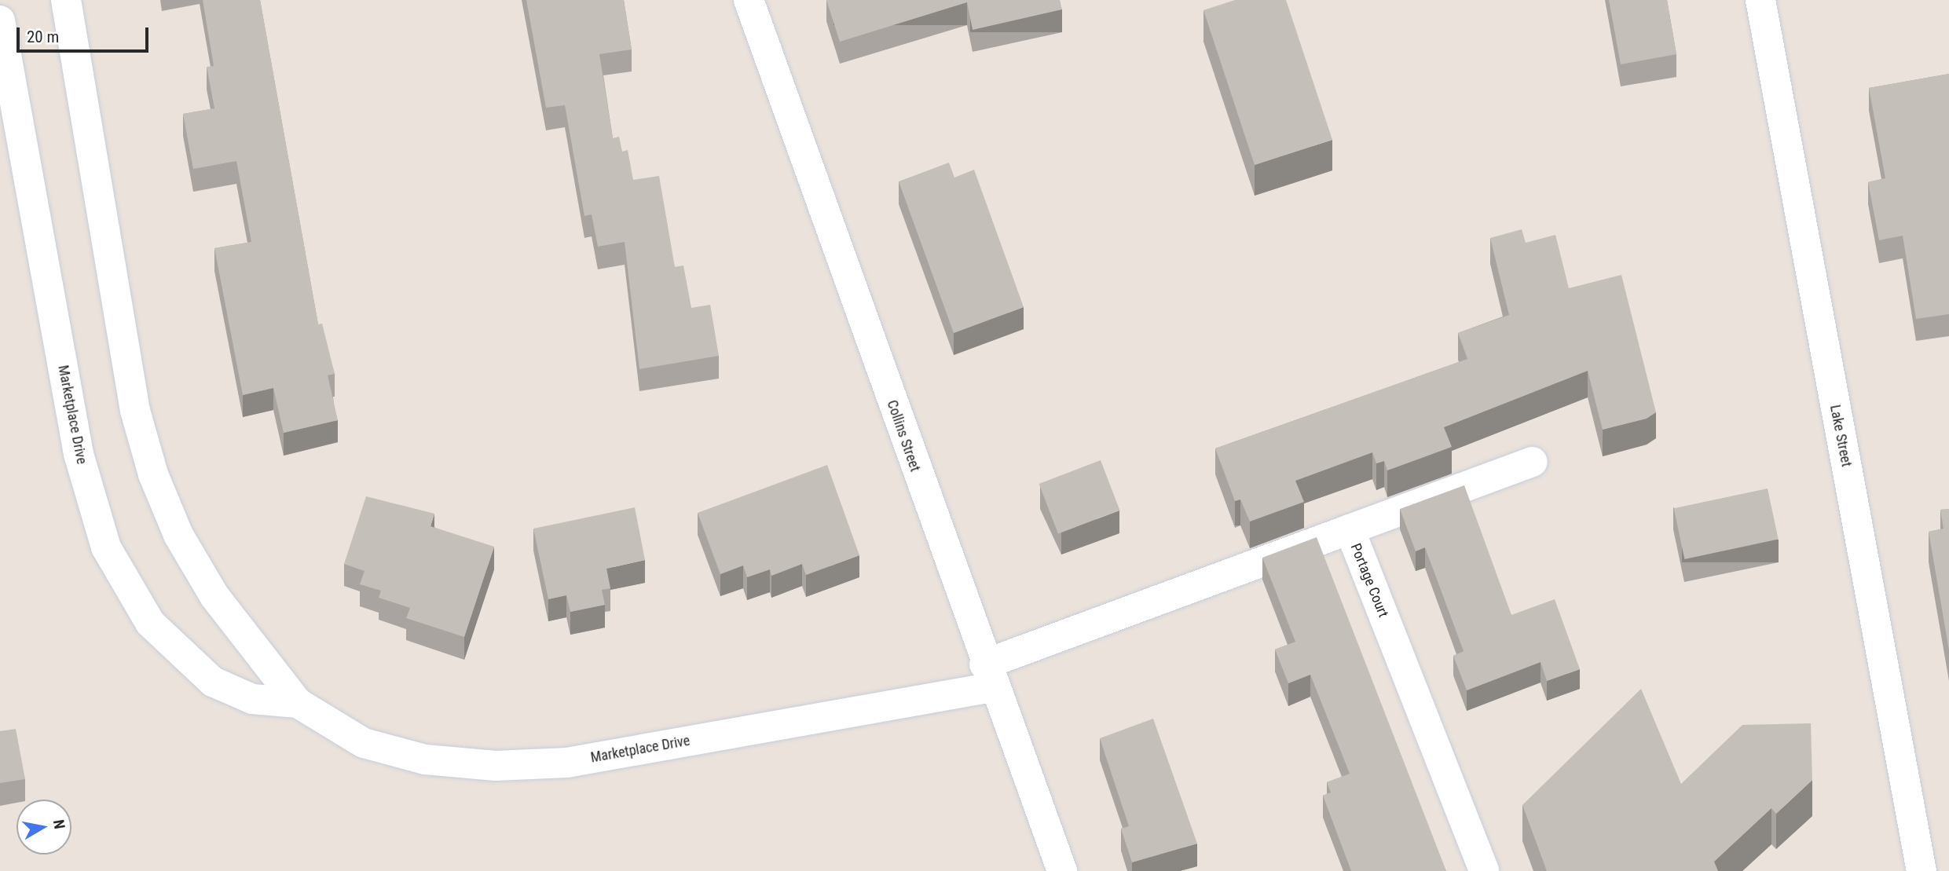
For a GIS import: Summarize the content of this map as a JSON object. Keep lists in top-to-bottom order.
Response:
{
  "streets": {
    "street": [
      "Marketplace Drive",
      "Collins Street",
      "Lake Street",
      "Portage Court"
    ]
  },
  "crossings": [
    ["Marketplace Drive", "Collins Street"],
    ["Marketplace Drive", "Portage Court"],
    ["Collins Street", "Portage Court"]
  ],
  "scale_bar": "20 m",
  "north": "right"
}
